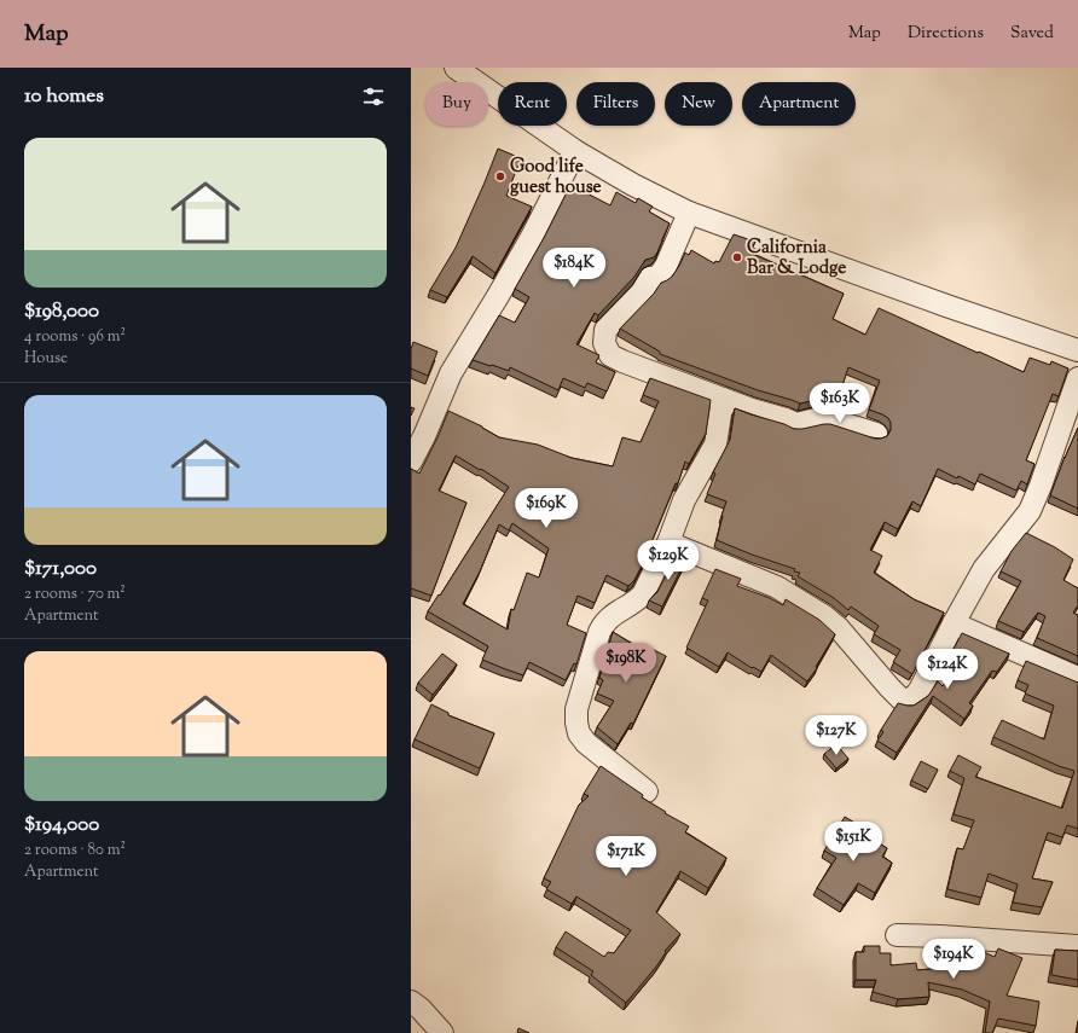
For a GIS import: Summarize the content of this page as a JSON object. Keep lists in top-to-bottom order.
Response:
{
  "places": ["Good life guest house", "California Bar & Lodge"],
  "page": {
    "header": "Map",
    "nav": ["Map", "Directions", "Saved"],
    "heading": "10 homes",
    "chip": [
      "Buy",
      "Rent",
      "Filters",
      "New",
      "Apartment"
    ],
    "list": [
      {
        "name": "$198,000",
        "note": "4 rooms · 96 m² · House"
      },
      {
        "name": "$171,000",
        "note": "2 rooms · 70 m² · Apartment"
      },
      {
        "name": "$194,000",
        "note": "2 rooms · 80 m² · Apartment"
      }
    ],
    "price": [
      "$184K",
      "$163K",
      "$169K",
      "$129K",
      "$198K",
      "$124K",
      "$127K",
      "$151K",
      "$171K",
      "$194K"
    ]
  }
}
